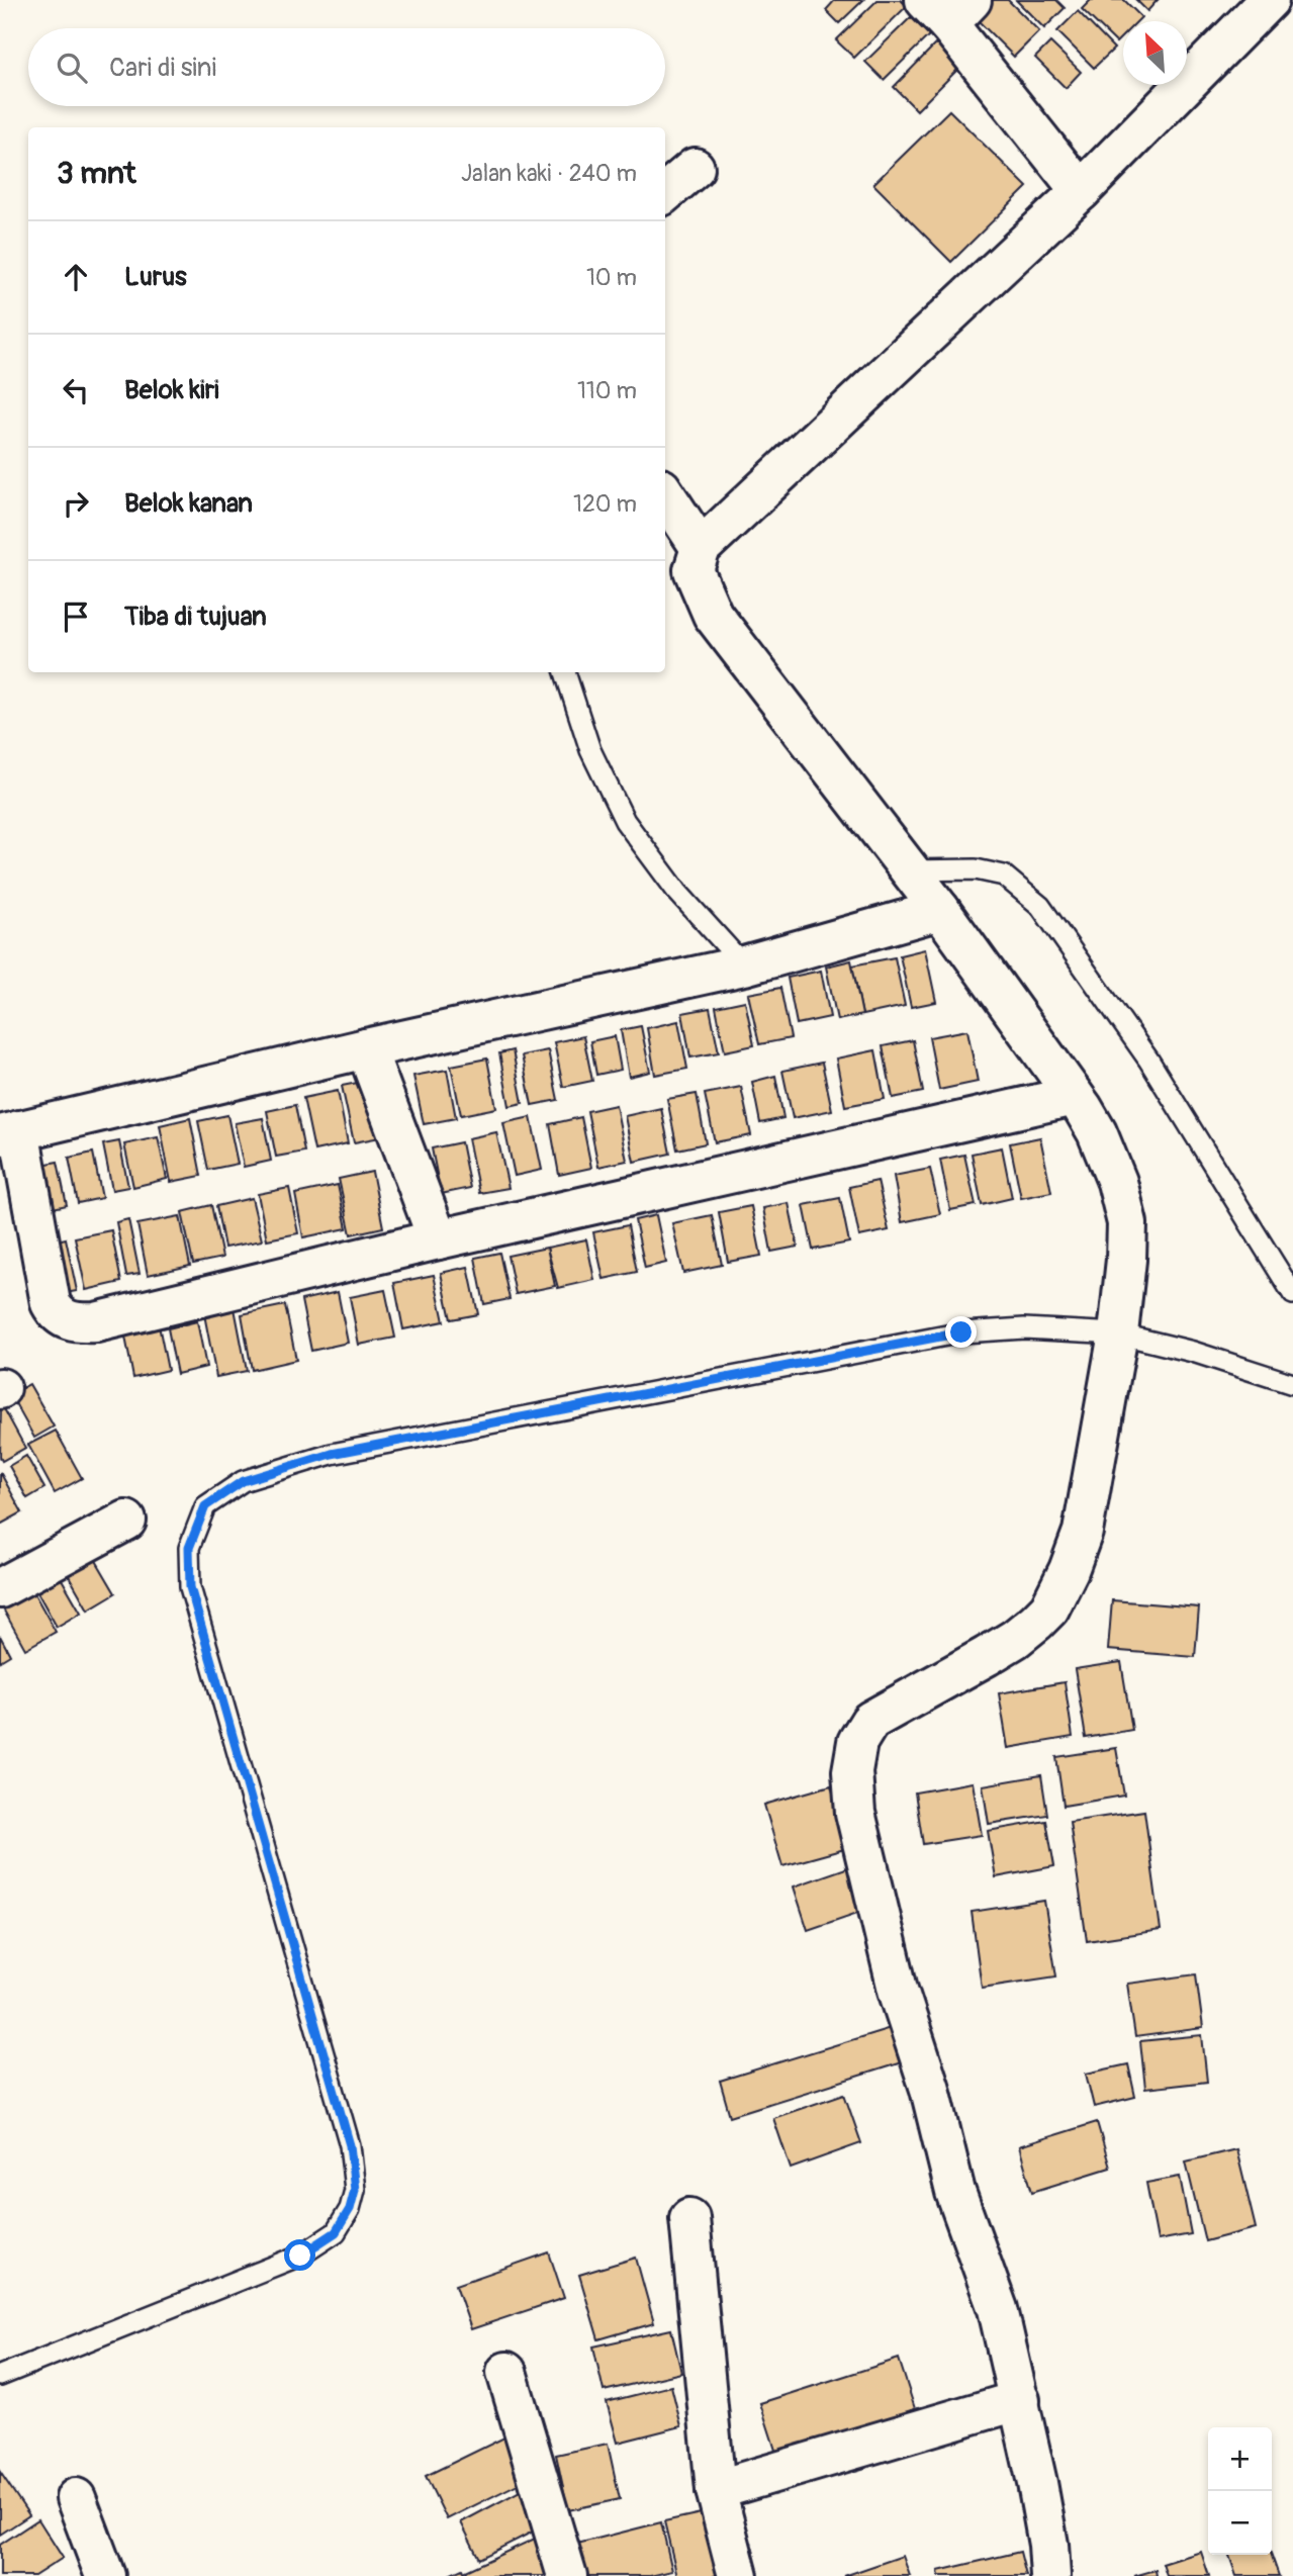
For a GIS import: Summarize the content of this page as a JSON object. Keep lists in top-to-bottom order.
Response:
{
  "north": "top left",
  "page": {
    "search": "Cari di sini",
    "heading": ["3 mnt", "Jalan kaki · 240 m"],
    "list": [
      ["Lurus", "10 m"],
      ["Belok kiri", "110 m"],
      ["Belok kanan", "120 m"],
      "Tiba di tujuan"
    ],
    "map_buttons": ["+", "−"]
  }
}
